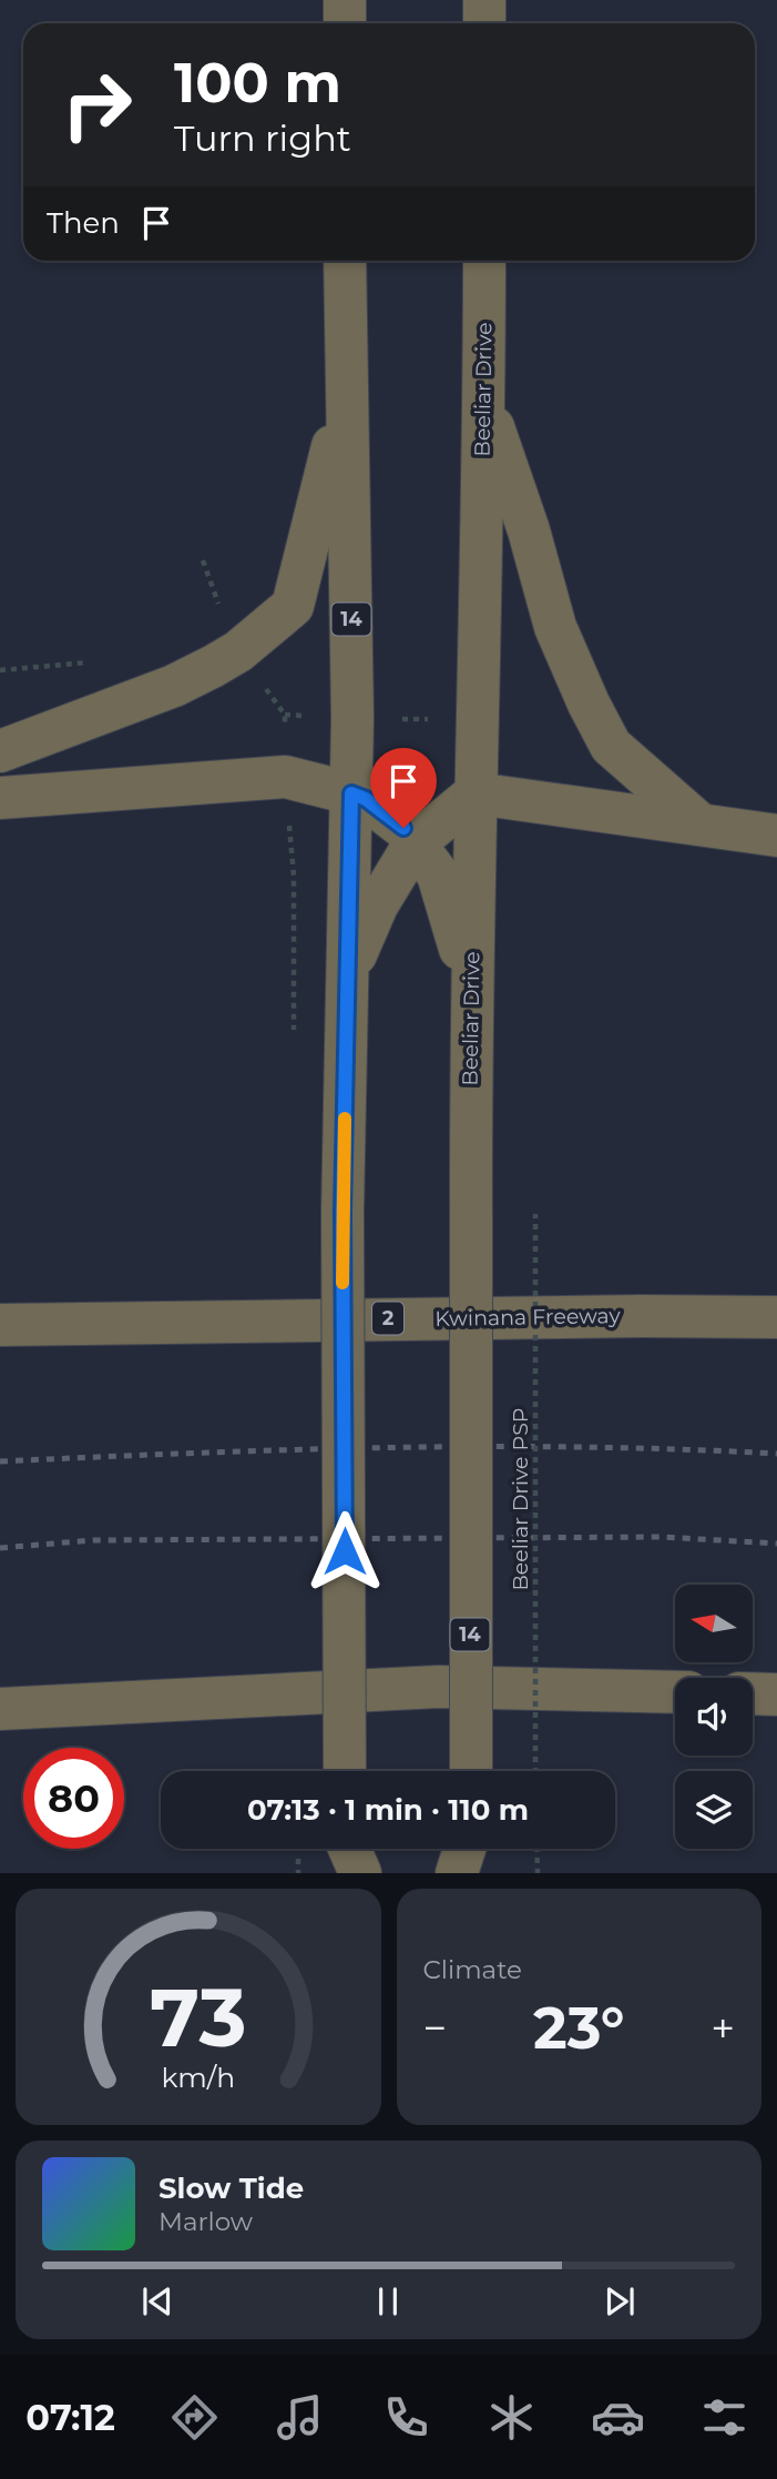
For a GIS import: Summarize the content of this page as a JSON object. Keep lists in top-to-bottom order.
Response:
{
  "streets": {
    "highway": [
      "Beeliar Drive",
      "14",
      "Kwinana Freeway",
      "2"
    ],
    "path": ["Beeliar Drive PSP"]
  },
  "north": "left",
  "page": {
    "turn": ["100 m", "Turn right"],
    "then": "Then",
    "limit": "80",
    "trip": "07:13 · 1 min · 110 m",
    "tile": "Climate",
    "heat": ["−", "23°", "+"],
    "song": ["Slow Tide", "Marlow"],
    "tabs": "07:12",
    "gauge": ["73", "km/h"]
  }
}
